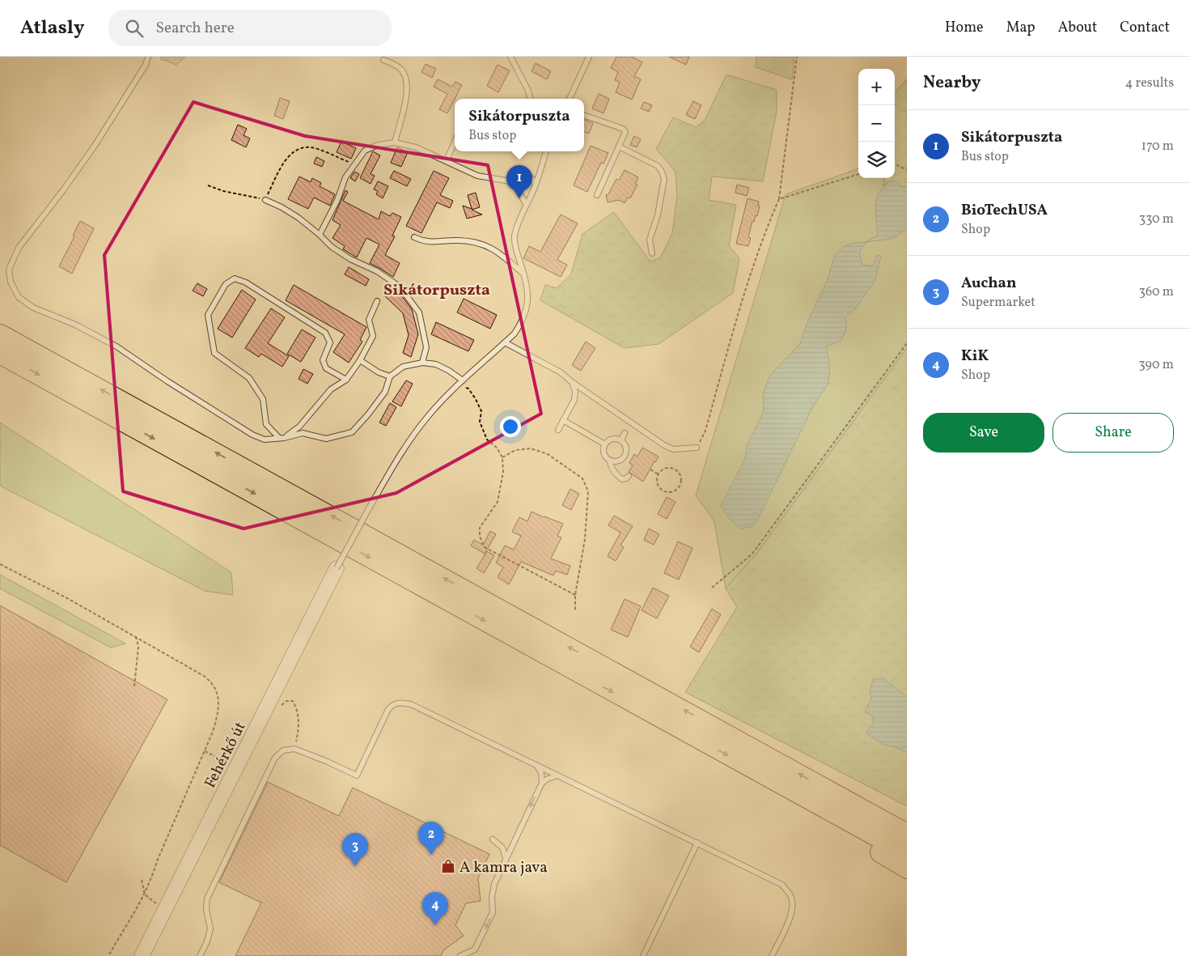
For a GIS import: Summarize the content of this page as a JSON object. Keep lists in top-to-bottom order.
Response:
{
  "streets": {
    "street": ["Fehérkő út"]
  },
  "districts": ["Sikátorpuszta"],
  "places": {
    "shop": ["A kamra java"]
  },
  "page": {
    "header": "Atlasly",
    "search": "Search here",
    "nav": [
      "Home",
      "Map",
      "About",
      "Contact"
    ],
    "heading": ["Nearby", "4 results"],
    "map_buttons": ["+", "−"],
    "popup": ["Sikátorpuszta", "Bus stop"],
    "list": [
      {
        "mark": "1",
        "name": "Sikátorpuszta",
        "note": "Bus stop",
        "value": "170 m"
      },
      {
        "mark": "2",
        "name": "BioTechUSA",
        "note": "Shop",
        "value": "330 m"
      },
      {
        "mark": "3",
        "name": "Auchan",
        "note": "Supermarket",
        "value": "360 m"
      },
      {
        "mark": "4",
        "name": "KiK",
        "note": "Shop",
        "value": "390 m"
      }
    ],
    "pins": [
      "1",
      "2",
      "3",
      "4"
    ],
    "buttons": ["Save", "Share"]
  }
}
